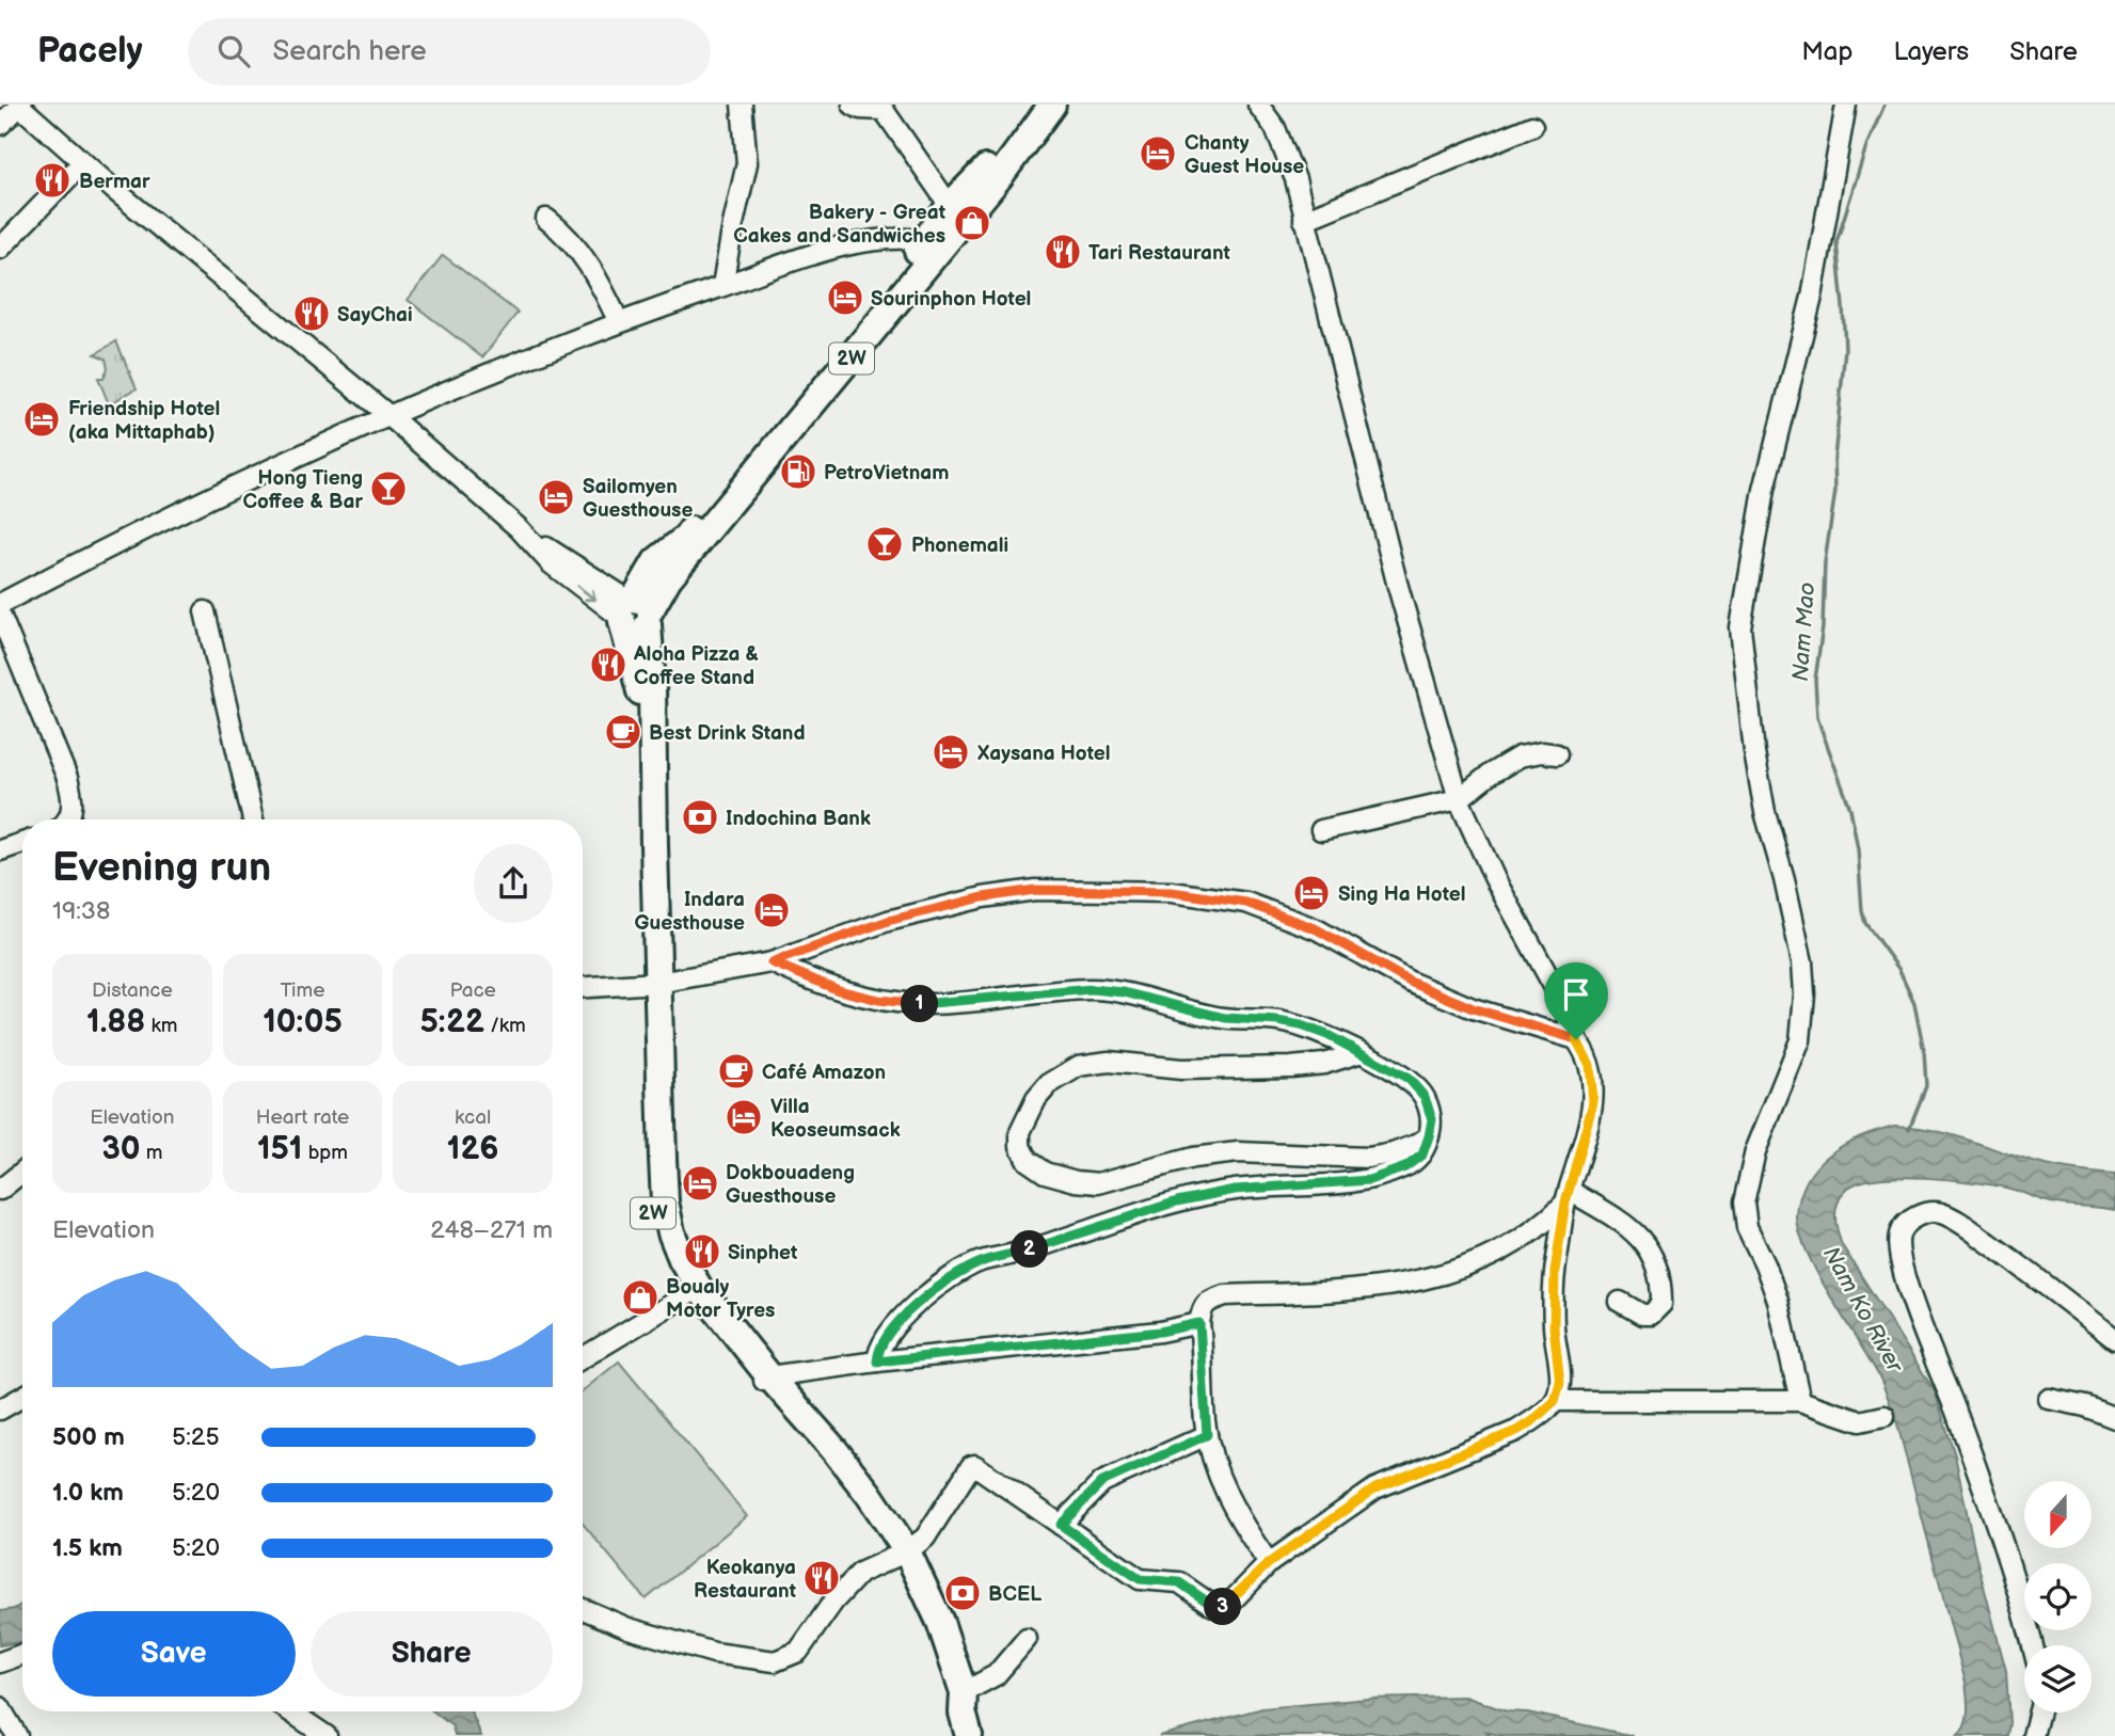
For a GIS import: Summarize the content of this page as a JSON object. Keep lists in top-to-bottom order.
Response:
{
  "streets": {
    "highway": ["2W"]
  },
  "water": ["Nam Mao", "Nam Ko River"],
  "places": {
    "hotel": [
      "Chanty Guest House",
      "Sourinphon Hotel",
      "Friendship Hotel (aka Mittaphab)",
      "Sailomyen Guesthouse",
      "Xaysana Hotel",
      "Sing Ha Hotel",
      "Indara Guesthouse",
      "Villa Keoseumsack",
      "Dokbouadeng Guesthouse"
    ],
    "restaurant": [
      "Bermar",
      "Tari Restaurant",
      "SayChai",
      "Aloha Pizza & Coffee Stand",
      "Sinphet",
      "Keokanya Restaurant"
    ],
    "shop": ["Bakery - Great Cakes and Sandwiches", "Boualy Motor Tyres"],
    "fuel station": ["PetroVietnam"],
    "bar": ["Hong Tieng Coffee & Bar", "Phonemali"],
    "cafe": ["Best Drink Stand", "Café Amazon"],
    "bank": ["Indochina Bank", "BCEL"]
  },
  "north": "bottom",
  "page": {
    "header": "Pacely",
    "search": "Search here",
    "nav": ["Map", "Layers", "Share"],
    "heading": ["Evening run", "19:38"],
    "stats": [
      ["Distance", "1.88 km"],
      ["Time", "10:05"],
      ["Pace", "5:22 /km"],
      ["Elevation", "30 m"],
      ["Heart rate", "151 bpm"],
      ["kcal", "126"]
    ],
    "pins": ["1", "2", "3"],
    "chart": ["Elevation", "248–271 m"],
    "list": [
      {
        "name": "500 m",
        "note": "5:25"
      },
      {
        "name": "1.0 km",
        "note": "5:20"
      },
      {
        "name": "1.5 km",
        "note": "5:20"
      }
    ],
    "buttons": ["Save", "Share"]
  }
}
